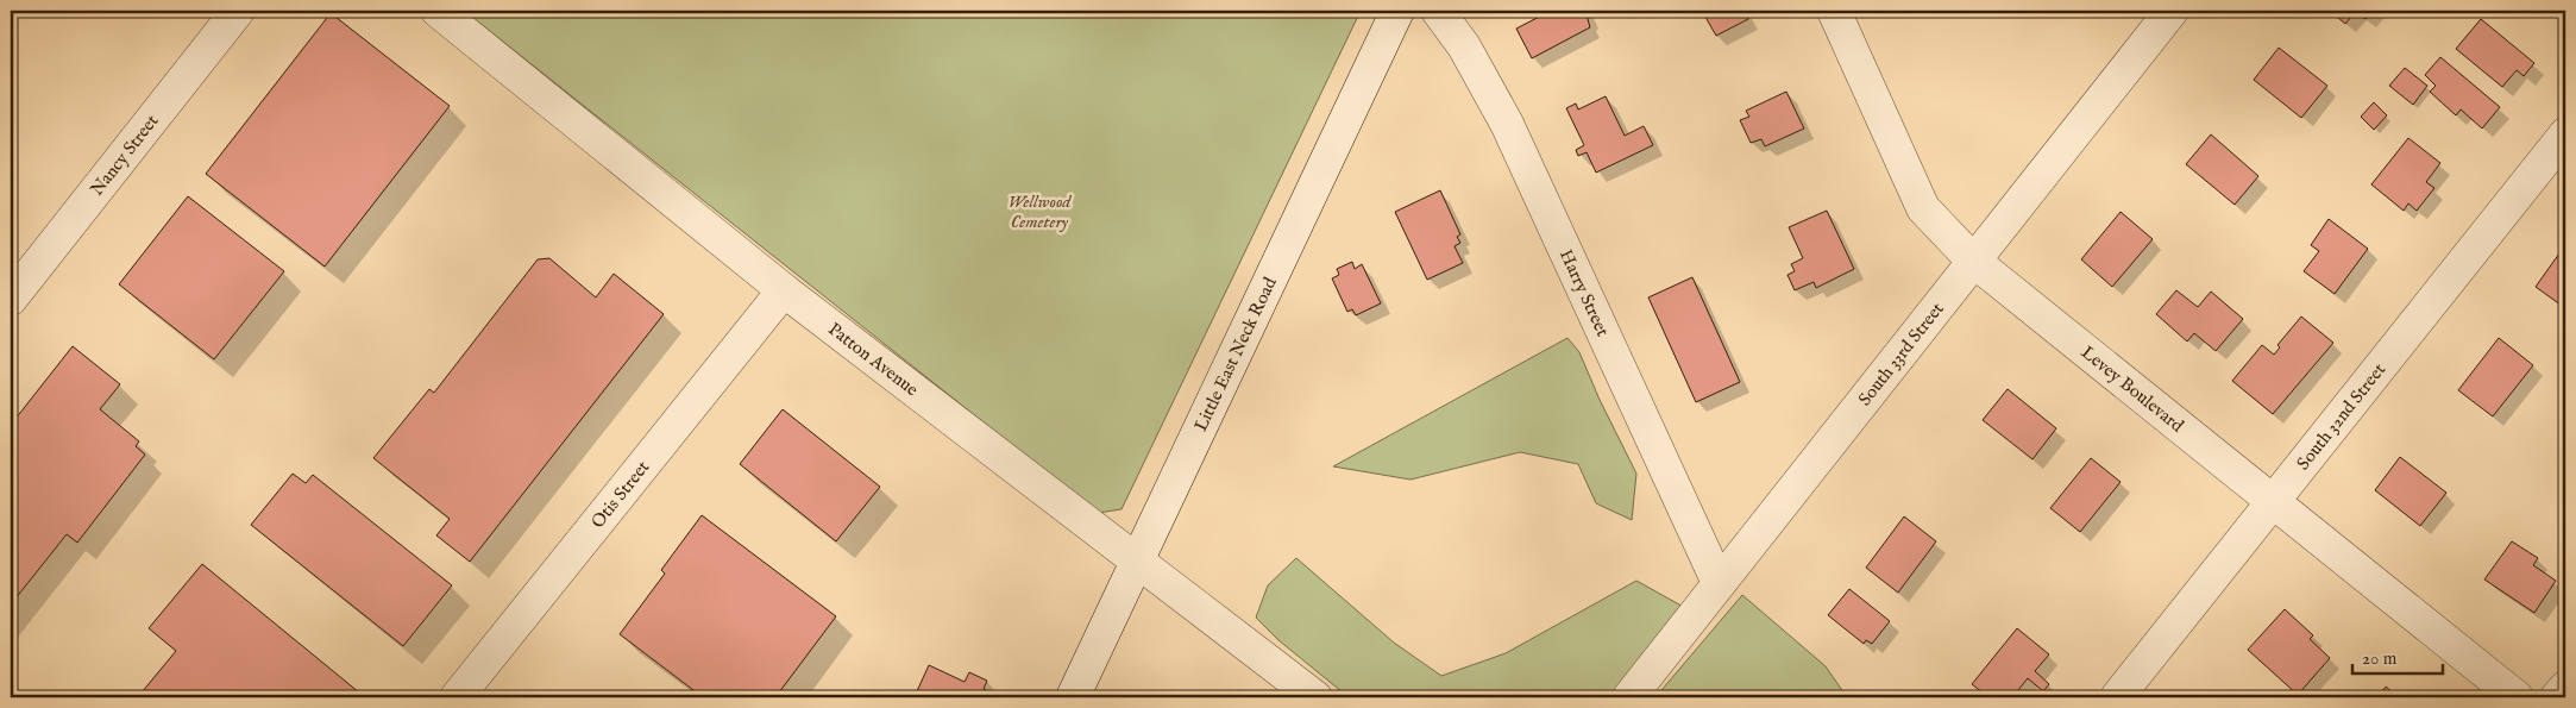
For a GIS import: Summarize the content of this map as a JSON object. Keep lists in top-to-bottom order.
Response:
{
  "streets": {
    "street": [
      "Nancy Street",
      "Harry Street",
      "Little East Neck Road",
      "South 33rd Street",
      "Patton Avenue",
      "Levey Boulevard",
      "South 32nd Street",
      "Otis Street"
    ]
  },
  "crossings": [
    ["Harry Street", "South 33rd Street"],
    ["Little East Neck Road", "Patton Avenue"],
    ["South 33rd Street", "Levey Boulevard"],
    ["Patton Avenue", "Otis Street"],
    ["Levey Boulevard", "South 32nd Street"]
  ],
  "parks": ["Wellwood Cemetery"],
  "scale_bar": "20 m"
}
